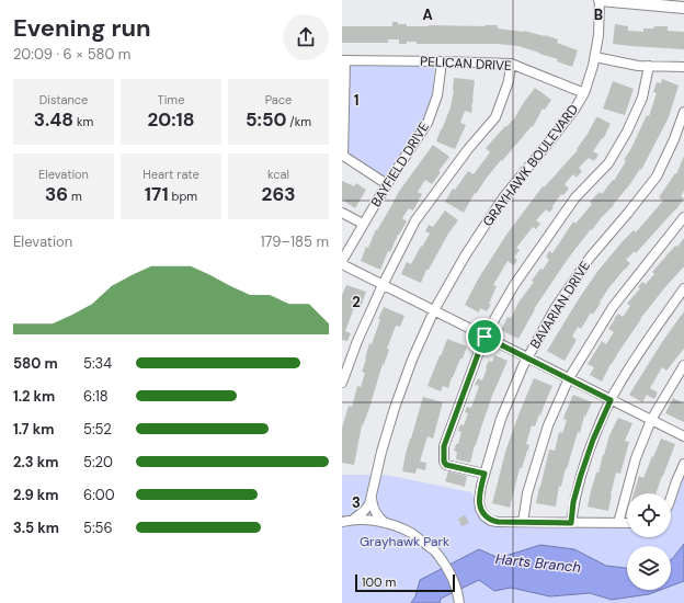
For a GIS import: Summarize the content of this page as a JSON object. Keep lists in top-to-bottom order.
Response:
{
  "streets": {
    "street": [
      "PELICAN DRIVE",
      "BAYFIELD DRIVE",
      "GRAYHAWK BOULEVARD",
      "BAVARIAN DRIVE"
    ]
  },
  "crossings": [
    ["PELICAN DRIVE", "BAYFIELD DRIVE"],
    ["PELICAN DRIVE", "GRAYHAWK BOULEVARD"]
  ],
  "water": ["Harts Branch"],
  "parks": ["Grayhawk Park"],
  "scale_bar": "100 m",
  "page": {
    "heading": ["Evening run", "20:09 · 6 × 580 m"],
    "stats": [
      ["Distance", "3.48 km"],
      ["Time", "20:18"],
      ["Pace", "5:50 /km"],
      ["Elevation", "36 m"],
      ["Heart rate", "171 bpm"],
      ["kcal", "263"]
    ],
    "chart": ["Elevation", "179–185 m"],
    "list": [
      {
        "name": "580 m",
        "note": "5:34"
      },
      {
        "name": "1.2 km",
        "note": "6:18"
      },
      {
        "name": "1.7 km",
        "note": "5:52"
      },
      {
        "name": "2.3 km",
        "note": "5:20"
      },
      {
        "name": "2.9 km",
        "note": "6:00"
      },
      {
        "name": "3.5 km",
        "note": "5:56"
      }
    ],
    "scale": "100 m"
  },
  "grid": {
    "columns": ["A", "B"],
    "rows": ["1", "2", "3"]
  }
}
